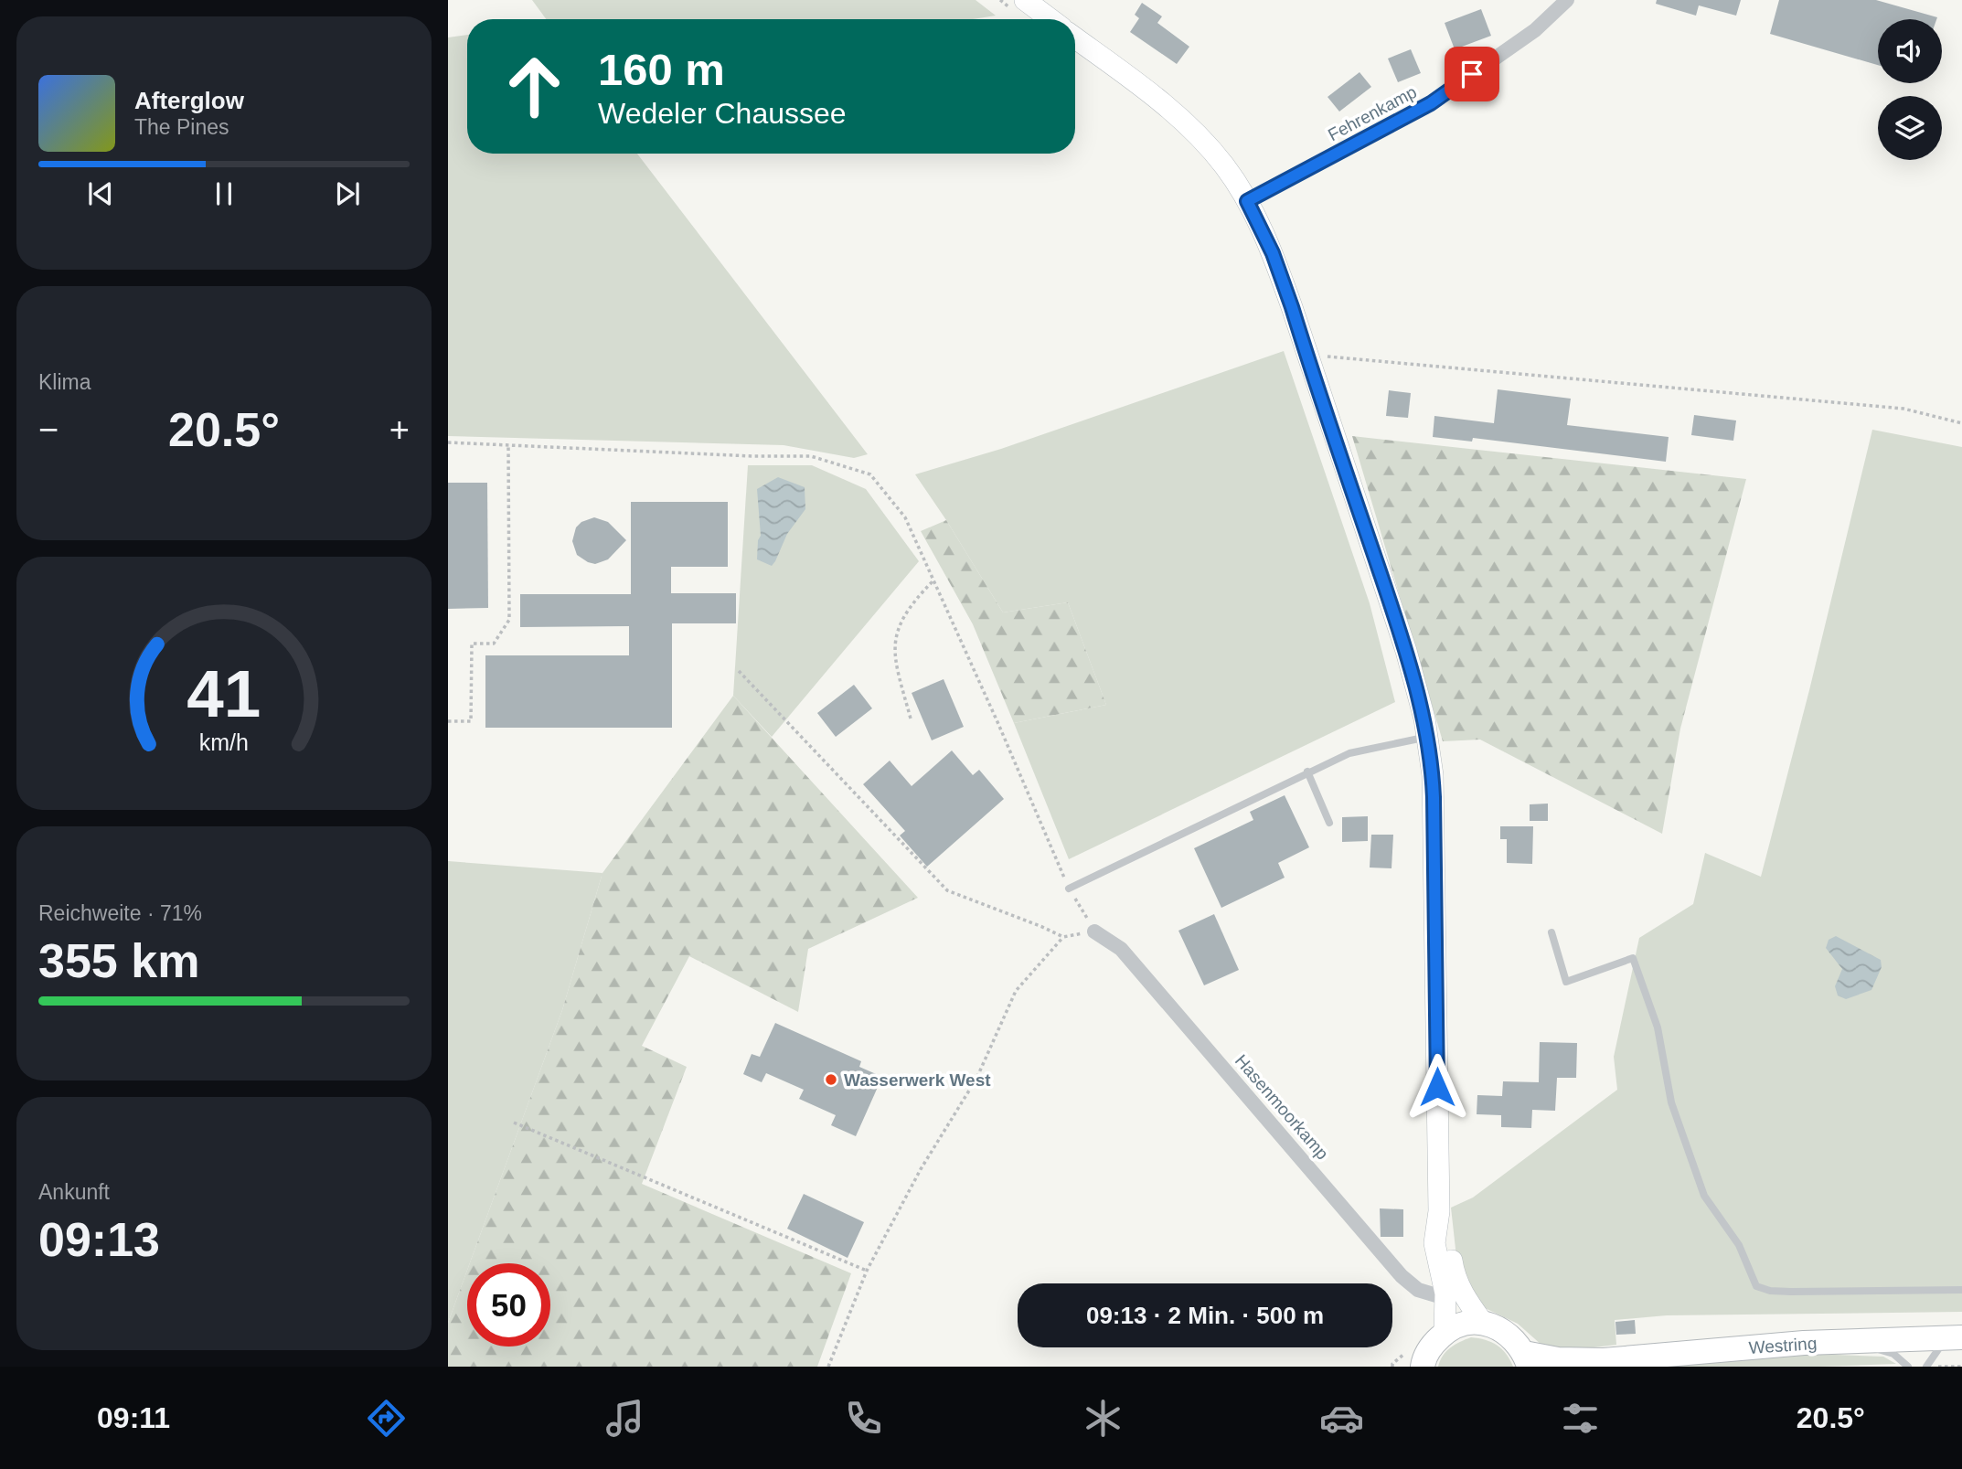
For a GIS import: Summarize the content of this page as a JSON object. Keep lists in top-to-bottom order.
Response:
{
  "streets": {
    "main road": ["Westring"],
    "street": ["Fehrenkamp", "Hasenmoorkamp"]
  },
  "places": ["Wasserwerk West"],
  "page": {
    "turn": ["160 m", "Wedeler Chaussee"],
    "song": ["Afterglow", "The Pines"],
    "tile": [
      "Klima",
      ["Reichweite · 71%", "355 km"],
      ["Ankunft", "09:13"]
    ],
    "heat": ["−", "20.5°", "+"],
    "limit": "50",
    "trip": "09:13 · 2 Min. · 500 m",
    "tabs": ["09:11", "20.5°"],
    "gauge": ["41", "km/h"]
  }
}
